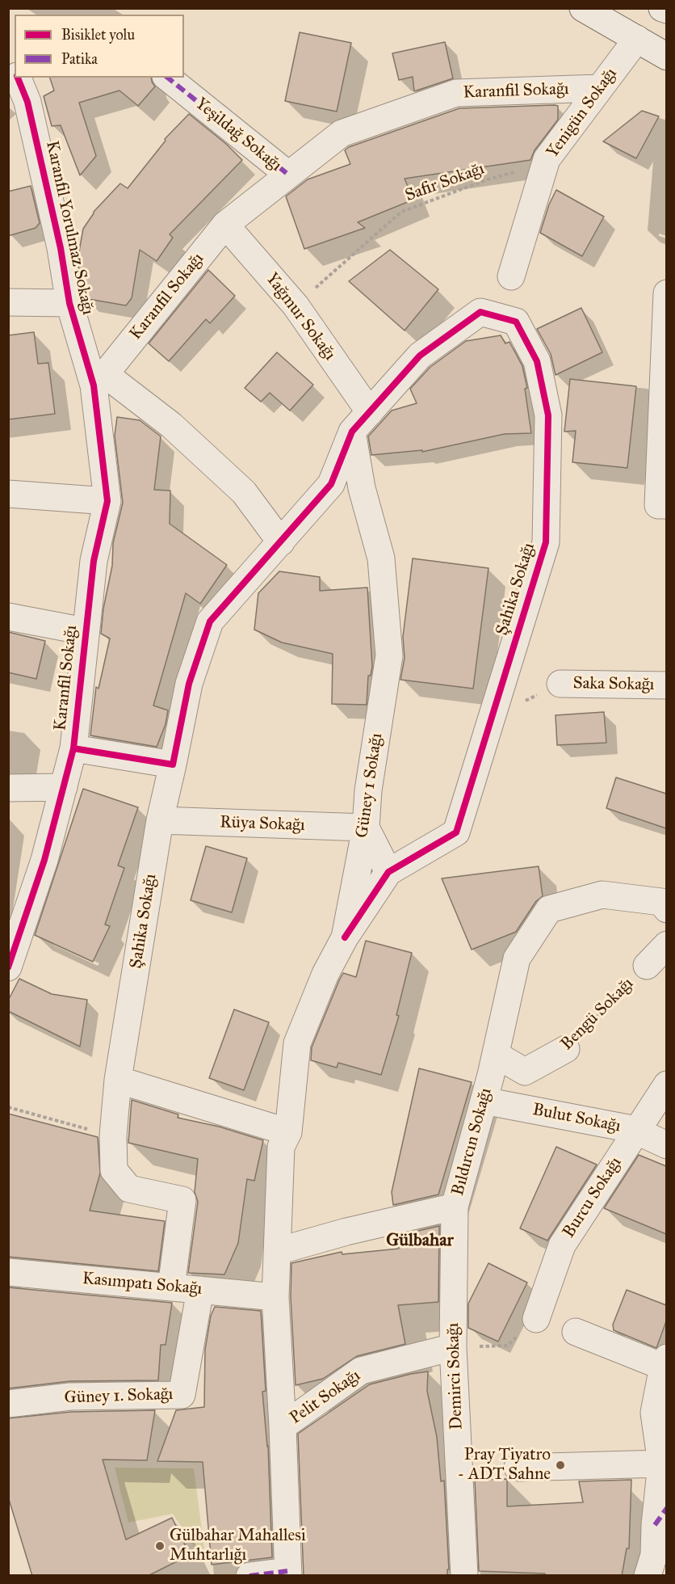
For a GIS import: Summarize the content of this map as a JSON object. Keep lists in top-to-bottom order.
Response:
{
  "streets": {
    "street": [
      "Karanfil Sokağı",
      "Yenigün Sokağı",
      "Yeşildağ Sokağı",
      "Karanfil Yorulmaz Sokağı",
      "Yağmur Sokağı",
      "Şahika Sokağı",
      "Saka Sokağı",
      "Güney 1 Sokağı",
      "Rüya Sokağı",
      "Bengü Sokağı",
      "Bulut Sokağı",
      "Bıldırcın Sokağı",
      "Burcu Sokağı",
      "Kasımpatı Sokağı",
      "Demirci Sokağı",
      "Güney 1. Sokağı",
      "Pelit Sokağı"
    ],
    "path": ["Safir Sokağı"]
  },
  "crossings": [
    ["Karanfil Sokağı", "Yenigün Sokağı"],
    ["Karanfil Sokağı", "Yeşildağ Sokağı"],
    ["Karanfil Sokağı", "Karanfil Yorulmaz Sokağı"],
    ["Karanfil Sokağı", "Yağmur Sokağı"],
    ["Yenigün Sokağı", "Safir Sokağı"],
    ["Safir Sokağı", "Yağmur Sokağı"],
    ["Yağmur Sokağı", "Şahika Sokağı"],
    ["Şahika Sokağı", "Güney 1 Sokağı"],
    ["Şahika Sokağı", "Rüya Sokağı"],
    ["Şahika Sokağı", "Kasımpatı Sokağı"],
    ["Güney 1 Sokağı", "Rüya Sokağı"],
    ["Güney 1 Sokağı", "Bıldırcın Sokağı"],
    ["Bengü Sokağı", "Bıldırcın Sokağı"],
    ["Bulut Sokağı", "Bıldırcın Sokağı"],
    ["Bulut Sokağı", "Burcu Sokağı"],
    ["Bıldırcın Sokağı", "Demirci Sokağı"],
    ["Kasımpatı Sokağı", "Güney 1. Sokağı"],
    ["Demirci Sokağı", "Pelit Sokağı"]
  ],
  "districts": ["Gülbahar"],
  "places": ["Pray Tiyatro - ADT Sahne", "Gülbahar Mahallesi Muhtarlığı"],
  "legend": ["Bisiklet yolu", "Patika"]
}
